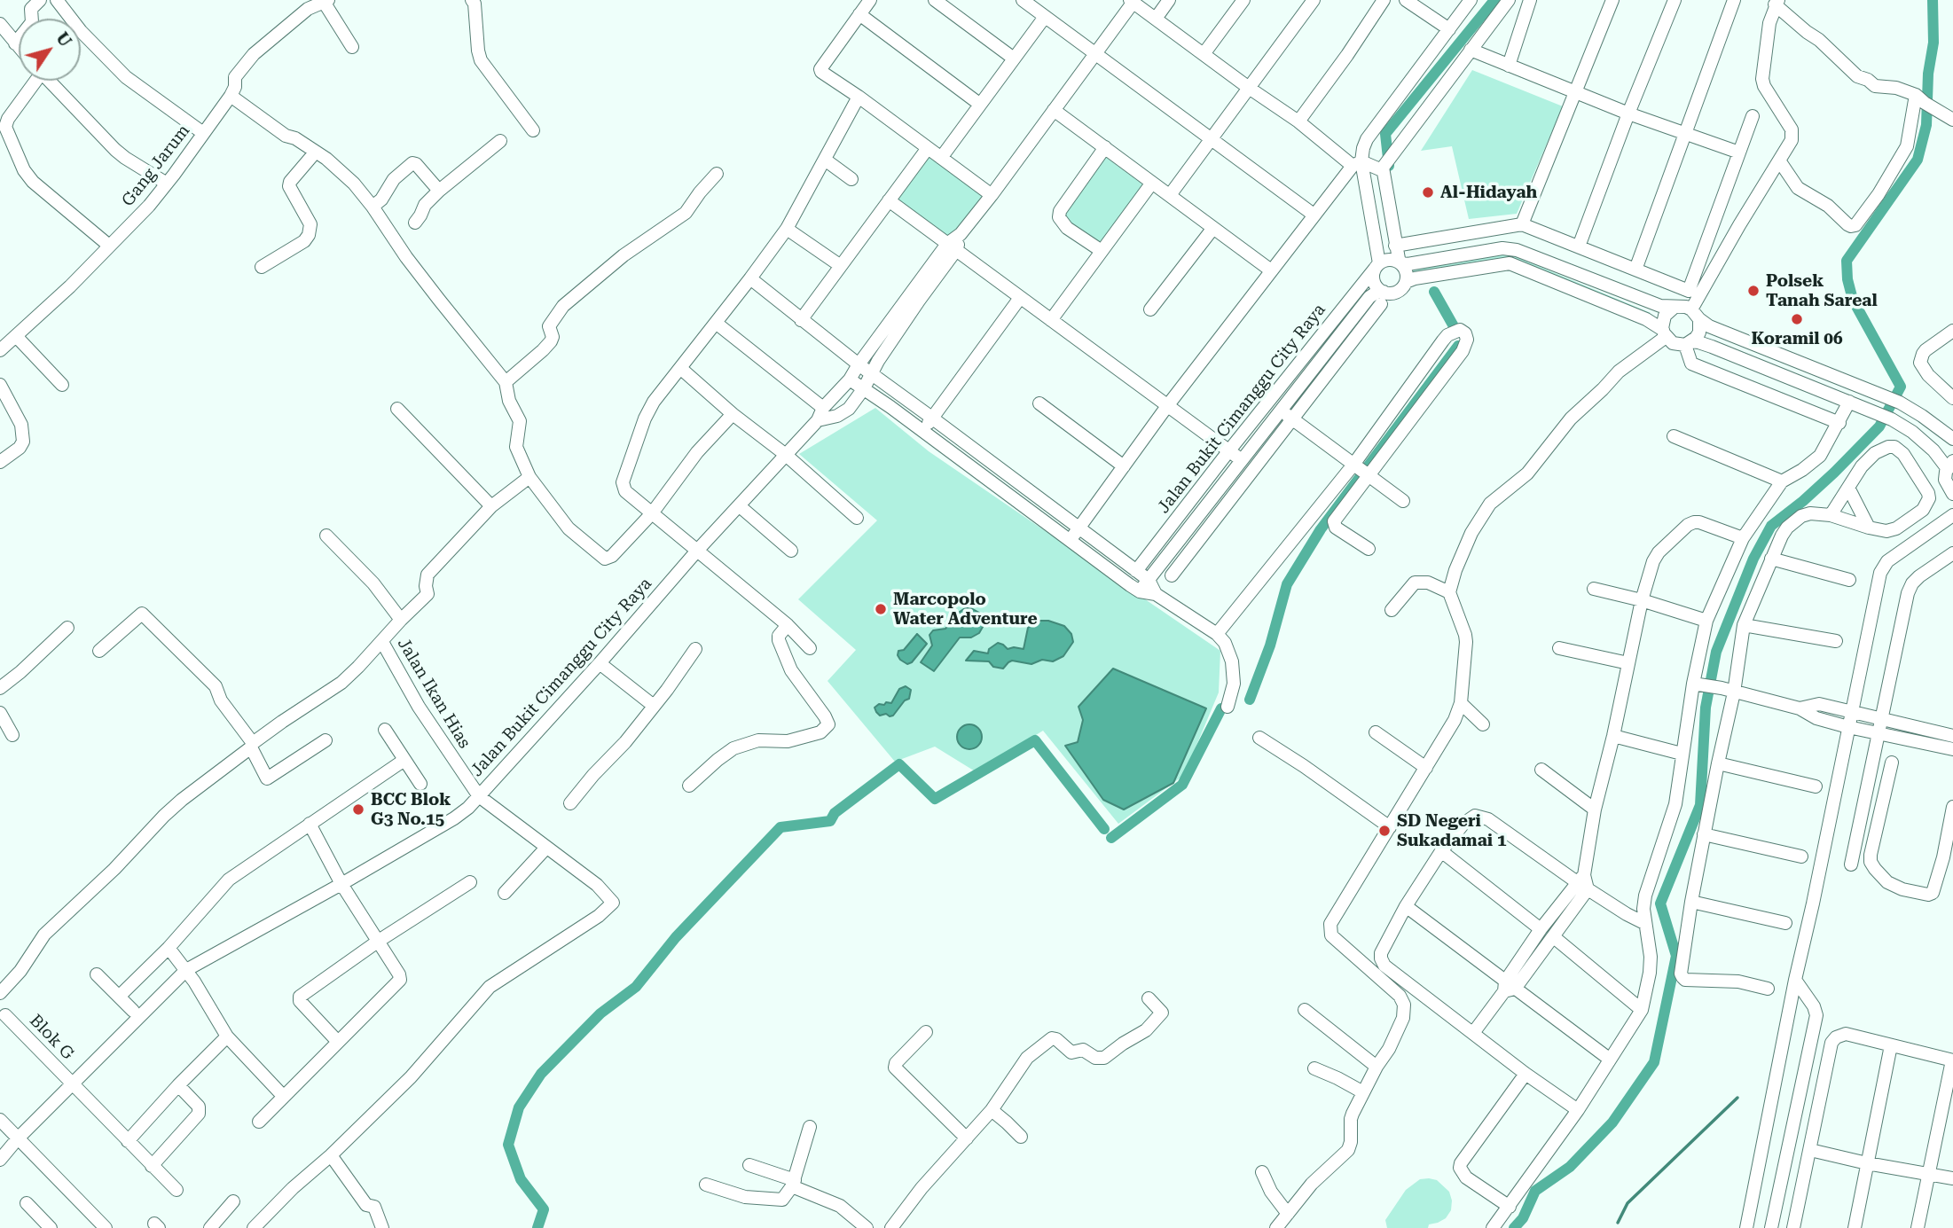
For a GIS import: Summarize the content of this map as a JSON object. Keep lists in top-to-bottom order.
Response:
{
  "streets": {
    "street": [
      "Gang Jarum",
      "Jalan Bukit Cimanggu City Raya",
      "Jalan Ikan Hias",
      "Blok G"
    ]
  },
  "crossings": [
    ["Jalan Bukit Cimanggu City Raya", "Jalan Ikan Hias"],
    ["Jalan Bukit Cimanggu City Raya", "Blok G"]
  ],
  "places": [
    "Al-Hidayah",
    "Polsek Tanah Sareal",
    "Koramil 06",
    "Marcopolo Water Adventure",
    "BCC Blok G3 No.15",
    "SD Negeri Sukadamai 1"
  ],
  "north": "top right"
}
